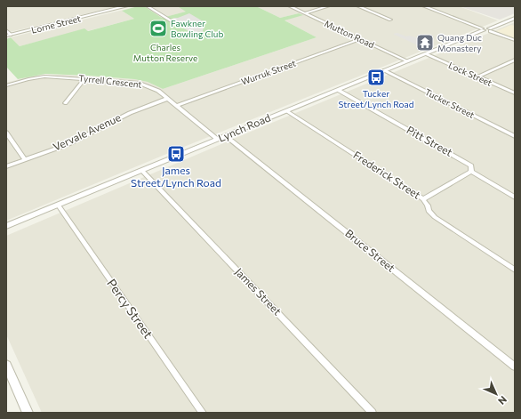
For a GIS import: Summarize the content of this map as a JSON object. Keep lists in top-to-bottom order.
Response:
{
  "streets": {
    "street": [
      "Lorne Street",
      "Mutton Road",
      "Wurruk Street",
      "Lock Street",
      "Tyrrell Crescent",
      "Tucker Street",
      "Lynch Road",
      "Vervale Avenue",
      "Pitt Street",
      "Frederick Street",
      "Bruce Street",
      "James Street",
      "Percy Street"
    ]
  },
  "crossings": [
    ["Mutton Road", "Wurruk Street"],
    ["Mutton Road", "Lynch Road"],
    ["Wurruk Street", "Tyrrell Crescent"],
    ["Lock Street", "Lynch Road"],
    ["Tyrrell Crescent", "Lynch Road"],
    ["Tyrrell Crescent", "Vervale Avenue"],
    ["Tucker Street", "Lynch Road"],
    ["Lynch Road", "Pitt Street"],
    ["Lynch Road", "Frederick Street"],
    ["Lynch Road", "Bruce Street"],
    ["Lynch Road", "James Street"],
    ["Lynch Road", "Percy Street"]
  ],
  "parks": ["Charles Mutton Reserve"],
  "places": {
    "sports": ["Fawkner Bowling Club"],
    "temple": ["Quang Duc Monastery"],
    "bus stop": ["Tucker Street/Lynch Road", "James Street/Lynch Road"]
  },
  "north": "bottom right"
}
